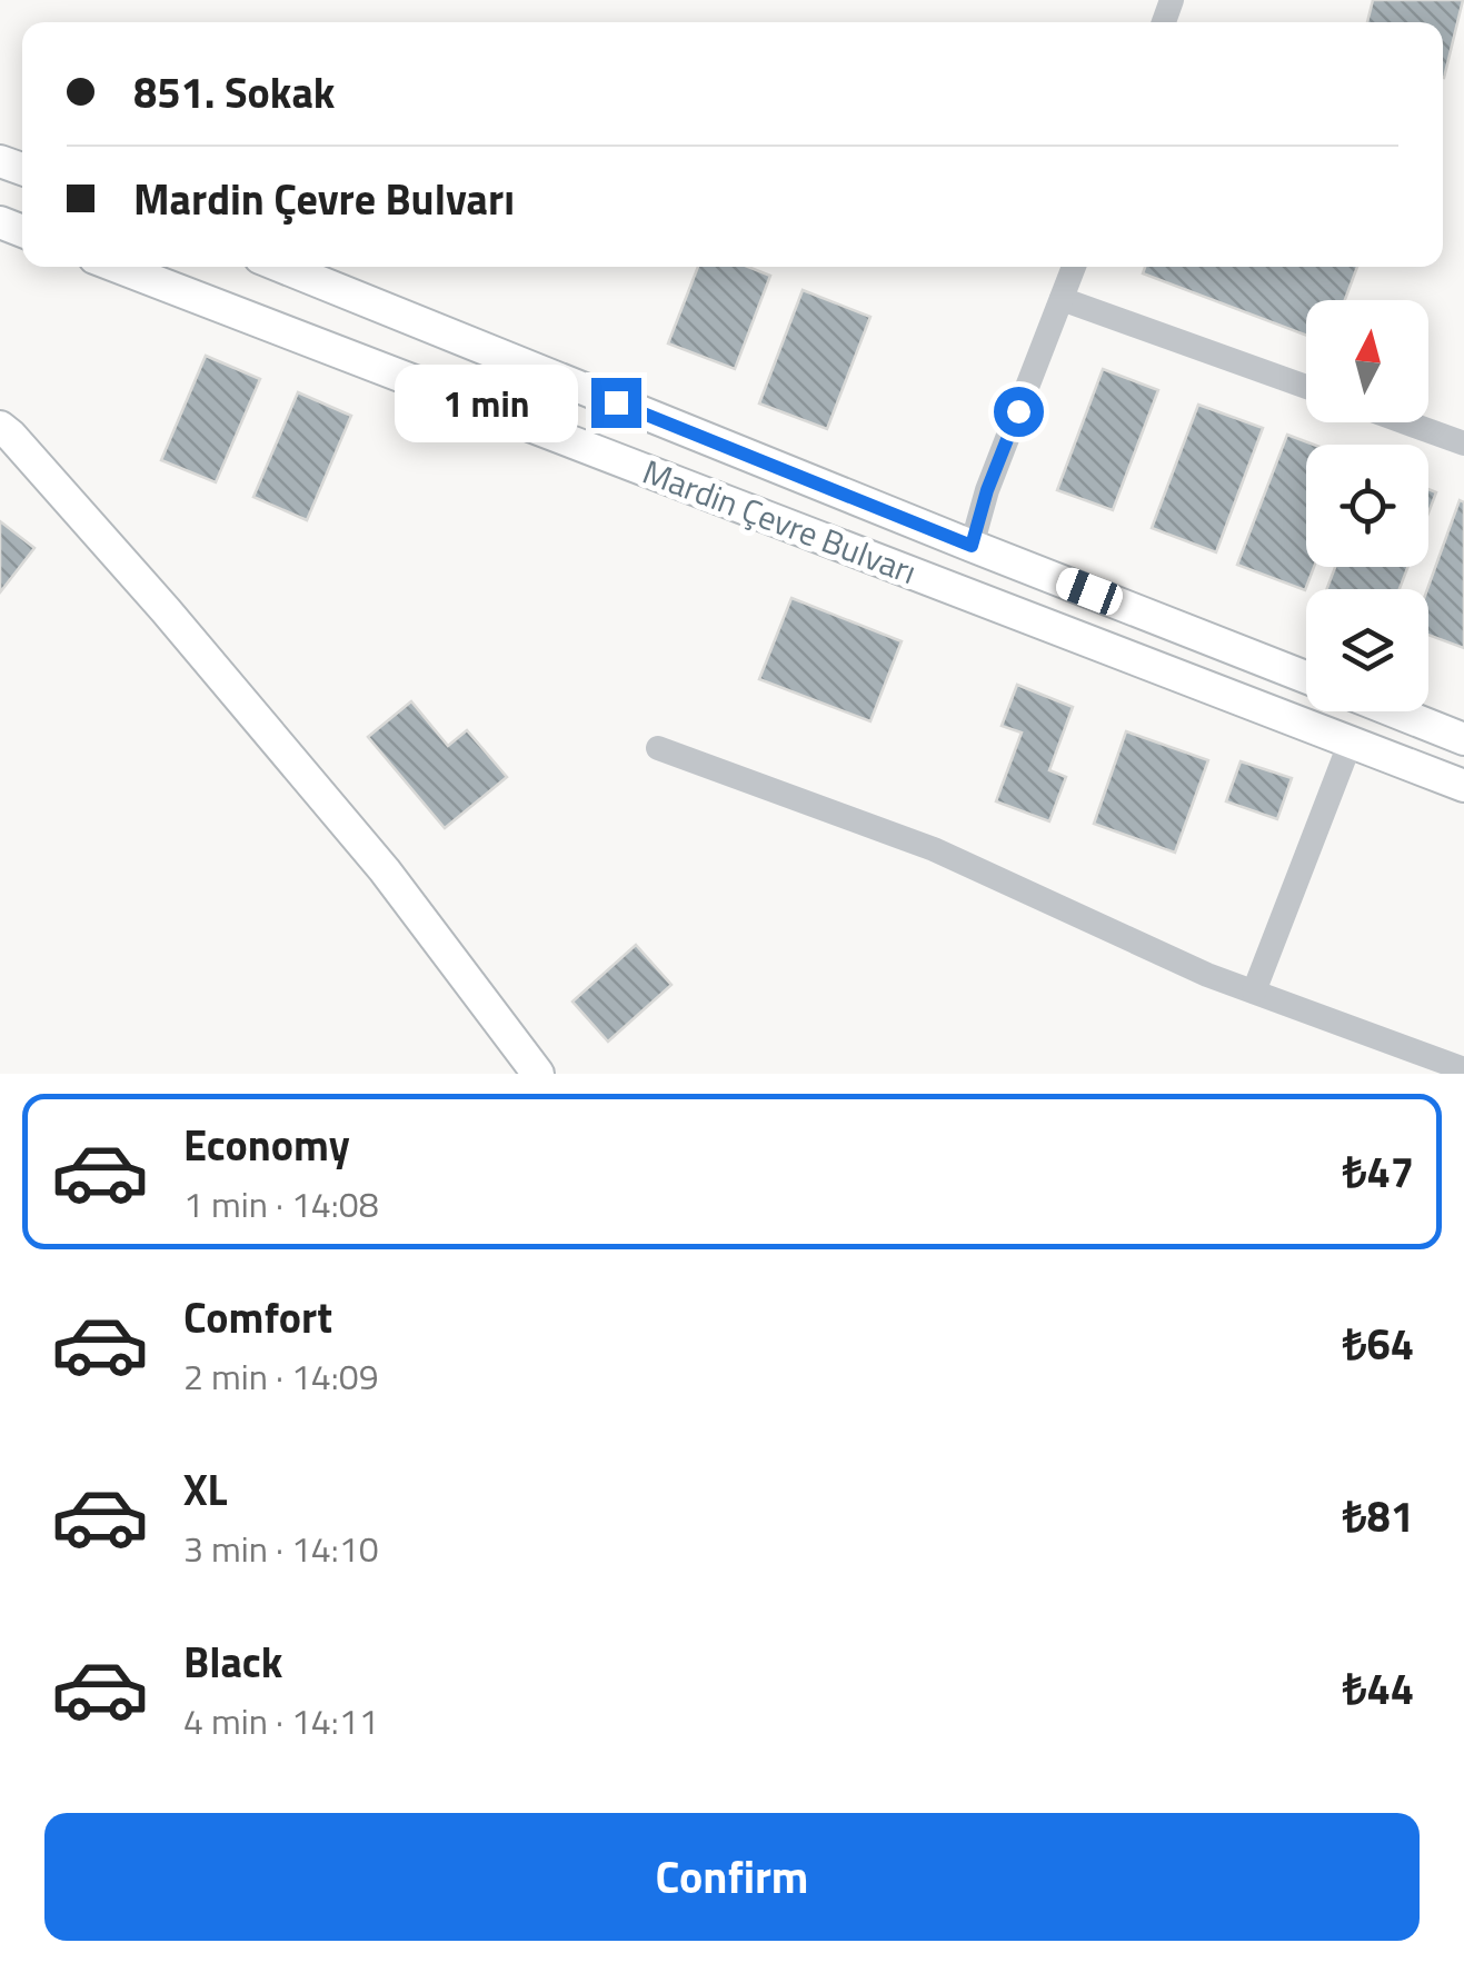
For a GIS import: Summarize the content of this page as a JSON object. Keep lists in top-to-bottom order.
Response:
{
  "streets": {
    "main road": ["Mardin Çevre Bulvarı"]
  },
  "north": "top",
  "page": {
    "banner": ["851. Sokak", "Mardin Çevre Bulvarı"],
    "bubble": "1 min",
    "list": [
      {
        "name": "Economy",
        "note": "1 min · 14:08",
        "value": "₺47"
      },
      {
        "name": "Comfort",
        "note": "2 min · 14:09",
        "value": "₺64"
      },
      {
        "name": "XL",
        "note": "3 min · 14:10",
        "value": "₺81"
      },
      {
        "name": "Black",
        "note": "4 min · 14:11",
        "value": "₺44"
      }
    ],
    "buttons": "Confirm"
  }
}
